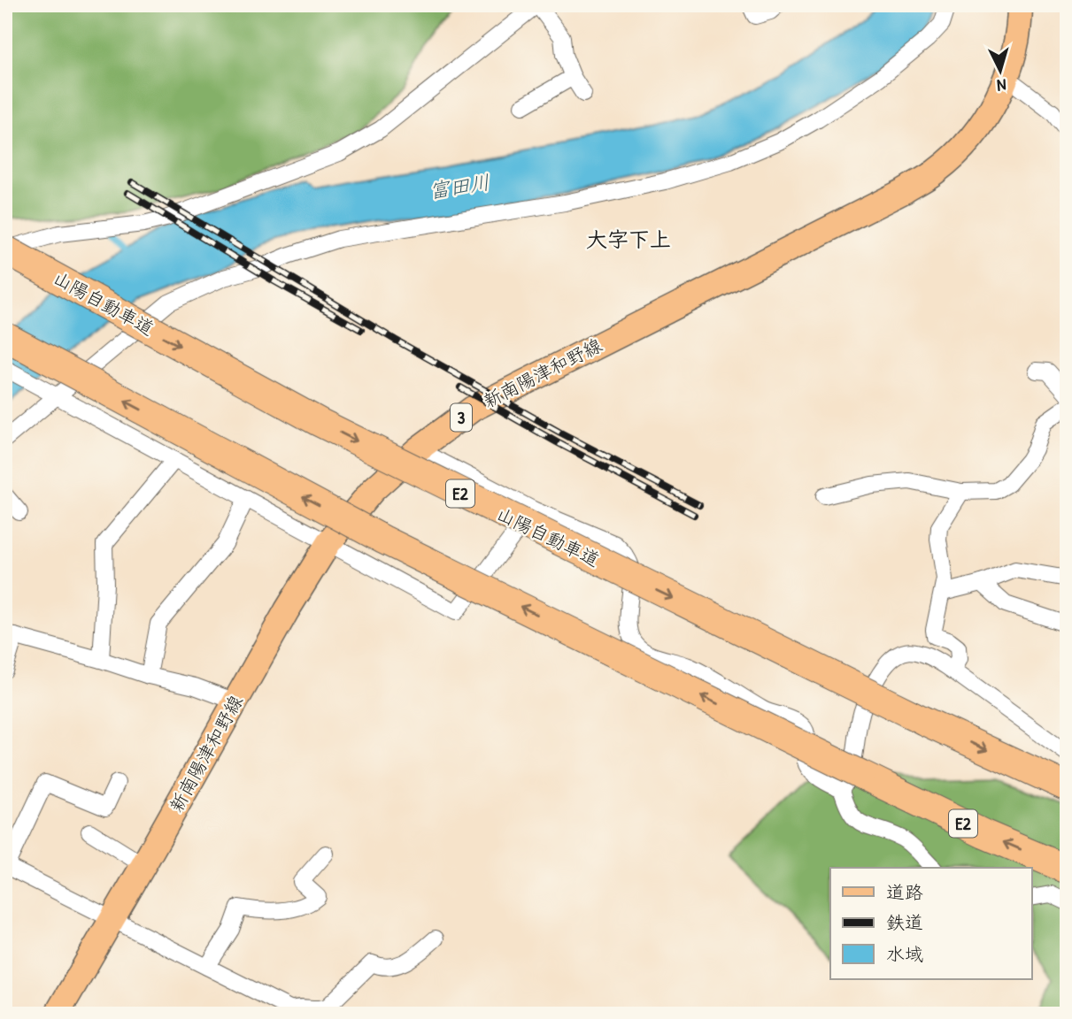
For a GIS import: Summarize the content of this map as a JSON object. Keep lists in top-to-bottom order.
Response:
{
  "streets": {
    "highway": ["山陽自動車道", "E2"],
    "main road": ["新南陽津和野線", "3"]
  },
  "districts": ["大字下上"],
  "water": ["富田川"],
  "legend": ["道路", "鉄道", "水域"],
  "north": "bottom"
}
